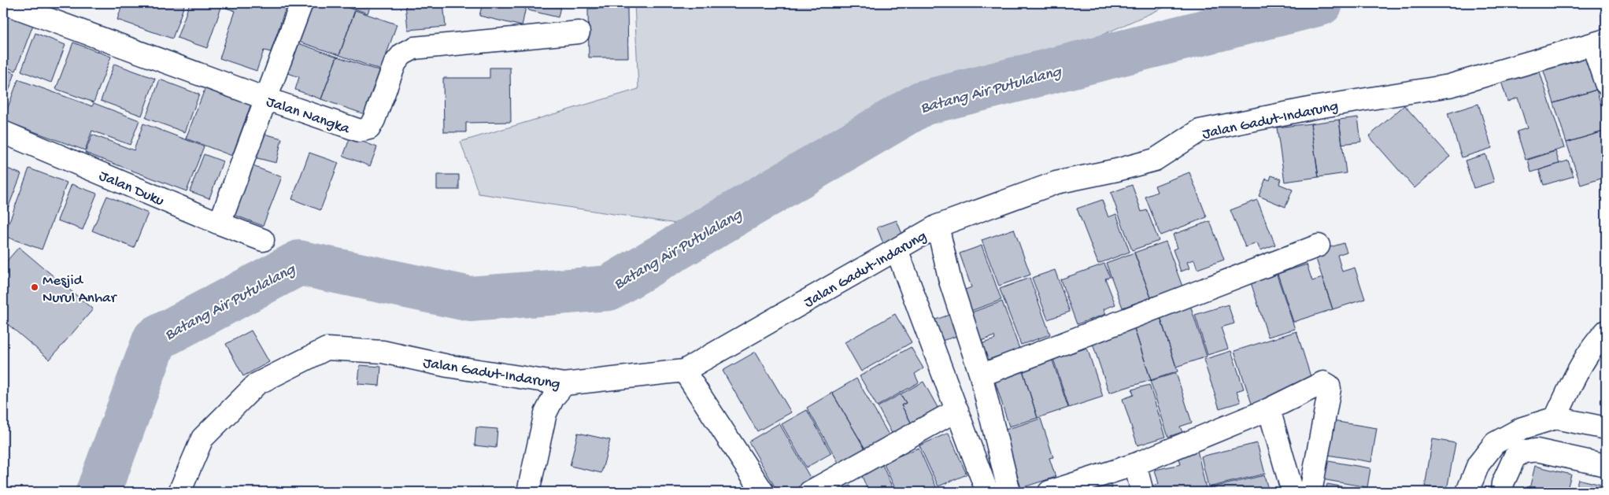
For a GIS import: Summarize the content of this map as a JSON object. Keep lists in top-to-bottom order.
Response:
{
  "streets": {
    "street": ["Jalan Nangka", "Jalan Gadut-Indarung", "Jalan Duku"]
  },
  "water": ["Batang Air Putulalang"],
  "places": ["Mesjid Nurul Anhar"]
}
